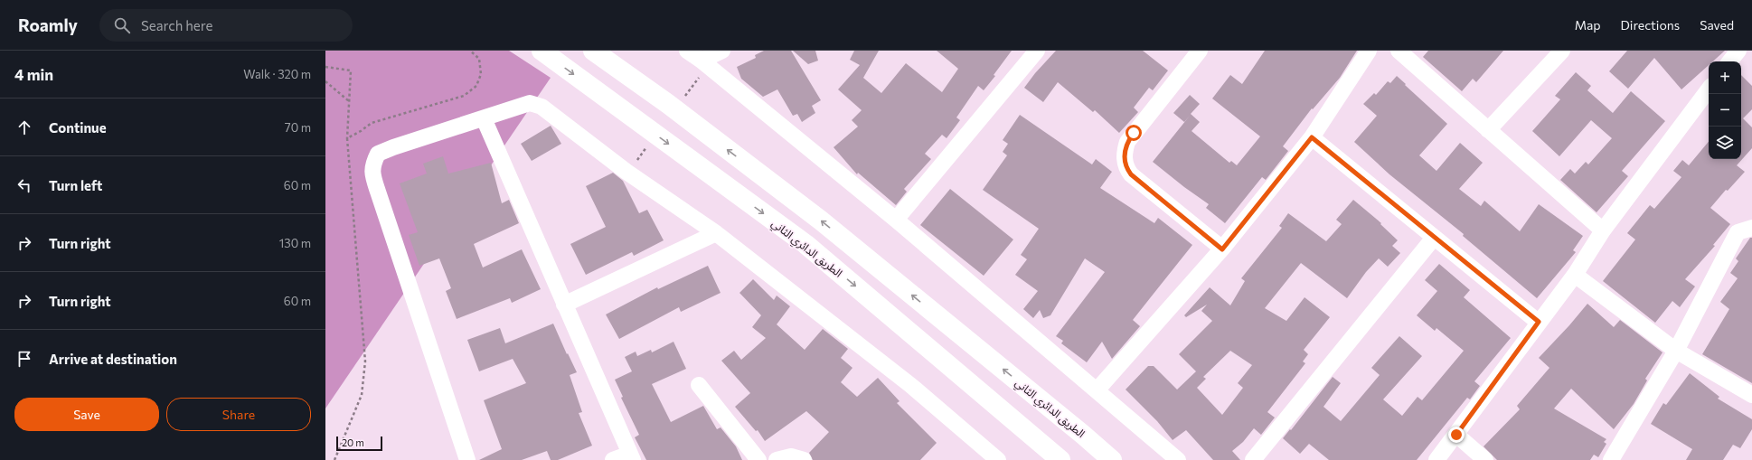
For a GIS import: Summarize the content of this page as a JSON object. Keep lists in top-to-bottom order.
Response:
{
  "streets": {
    "highway": ["الطريق الدائري الثاني"]
  },
  "scale_bar": "20 m",
  "page": {
    "header": "Roamly",
    "search": "Search here",
    "nav": ["Map", "Directions", "Saved"],
    "heading": ["4 min", "Walk · 320 m"],
    "map_buttons": ["+", "−"],
    "list": [
      ["Continue", "70 m"],
      ["Turn left", "60 m"],
      ["Turn right", "130 m"],
      ["Turn right", "60 m"],
      "Arrive at destination"
    ],
    "buttons": ["Save", "Share"],
    "scale": "20 m"
  }
}
